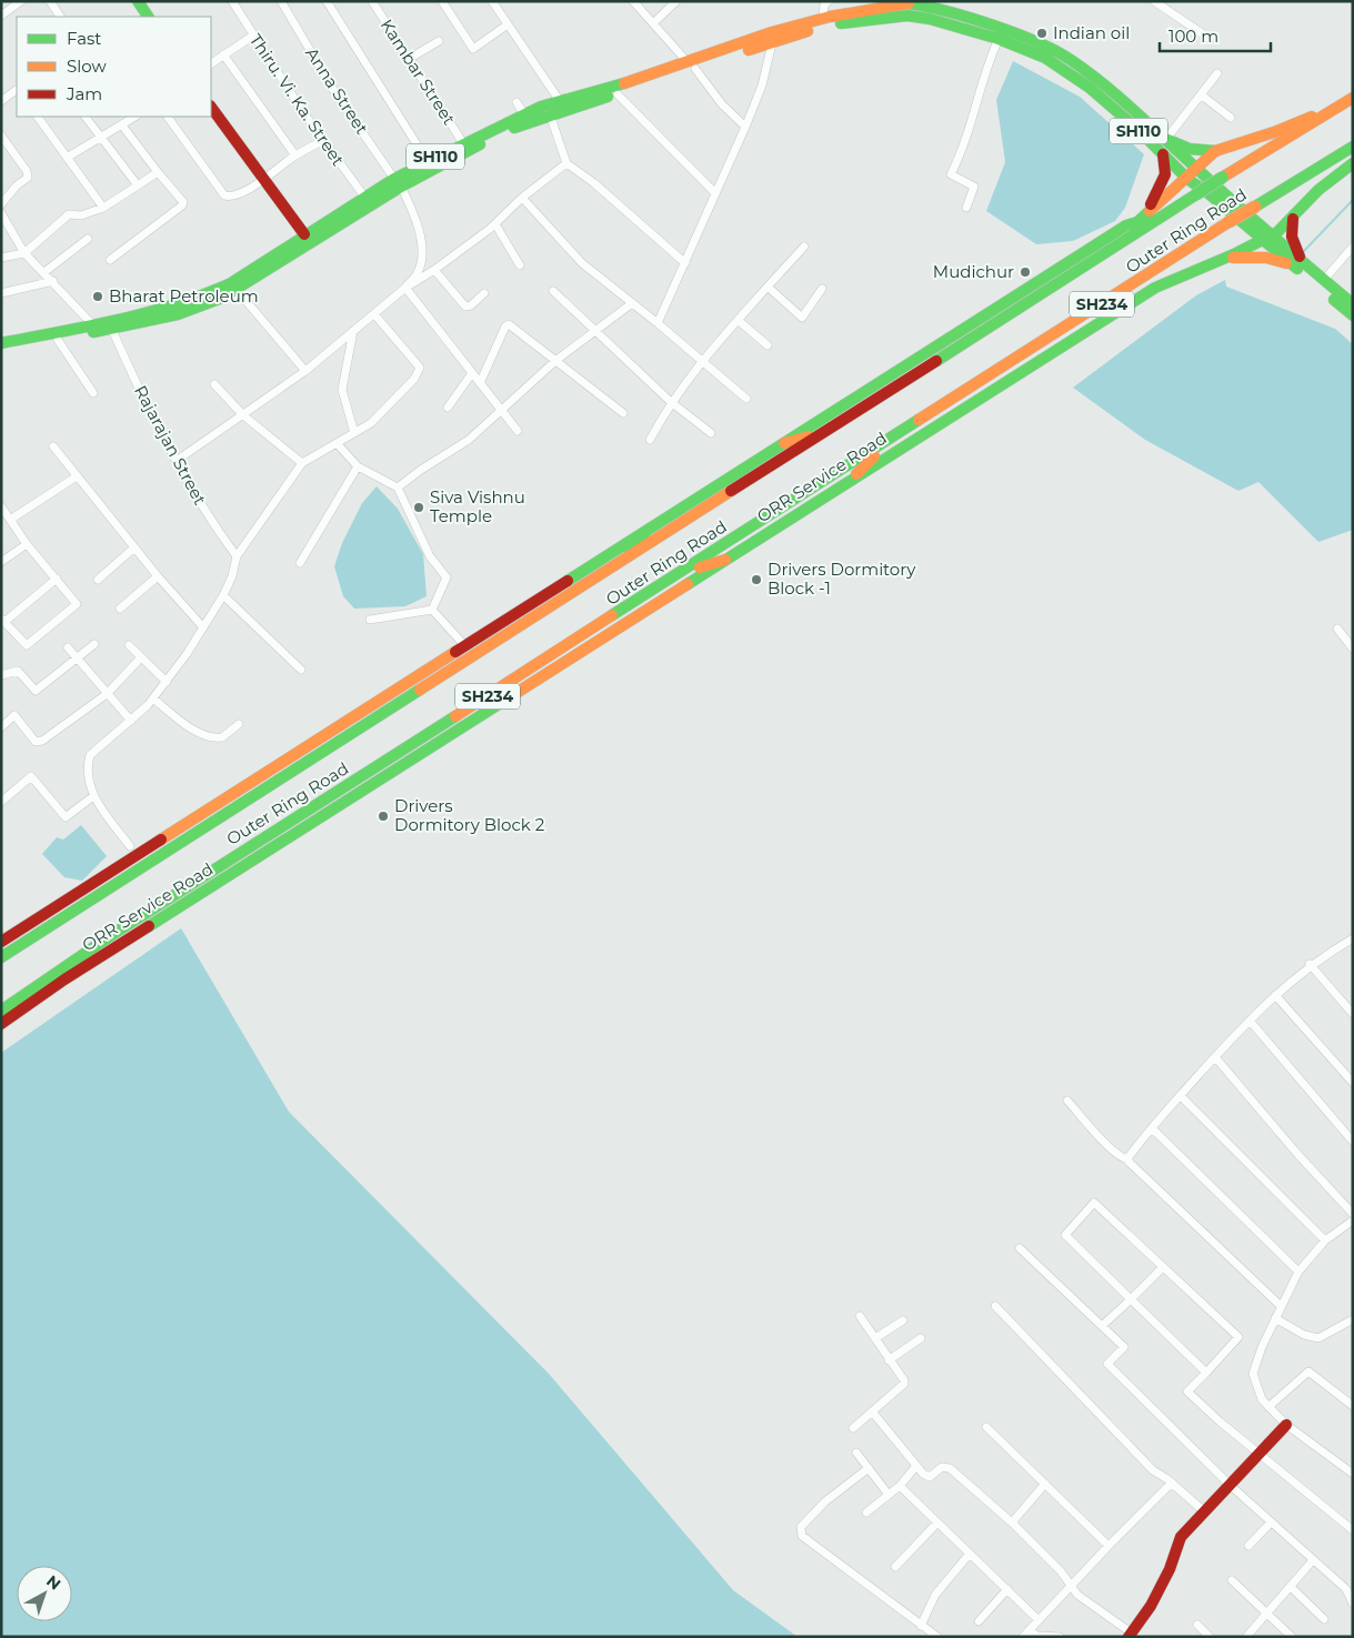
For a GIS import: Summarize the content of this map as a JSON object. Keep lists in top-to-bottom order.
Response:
{
  "streets": {
    "main road": [
      "SH110",
      "Outer Ring Road",
      "SH234",
      "ORR Service Road"
    ],
    "street": [
      "Kambar Street",
      "Anna Street",
      "Thiru. Vi. Ka. Street",
      "Rajarajan Street"
    ]
  },
  "crossings": [
    ["Kambar Street", "SH110"],
    ["Anna Street", "SH110"],
    ["Thiru. Vi. Ka. Street", "SH110"],
    ["SH110", "Rajarajan Street"],
    ["SH110", "ORR Service Road"],
    ["Outer Ring Road", "ORR Service Road"]
  ],
  "places": [
    "Indian oil",
    "Mudichur",
    "Bharat Petroleum",
    "Siva Vishnu Temple",
    "Drivers Dormitory Block -1",
    "Drivers Dormitory Block 2"
  ],
  "legend": ["Fast", "Slow", "Jam"],
  "scale_bar": "100 m",
  "north": "top right"
}
